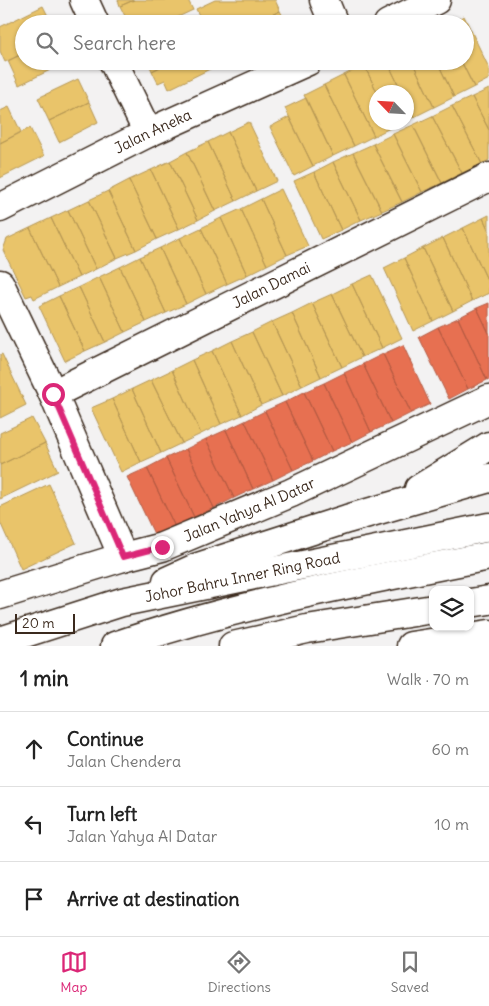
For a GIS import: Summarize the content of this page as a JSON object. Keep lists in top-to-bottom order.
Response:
{
  "streets": {
    "main road": [
      "Jalan Aneka",
      "Jalan Damai",
      "Jalan Yahya Al Datar",
      "Johor Bahru Inner Ring Road"
    ]
  },
  "scale_bar": "20 m",
  "north": "top left",
  "page": {
    "search": "Search here",
    "scale": "20 m",
    "heading": ["1 min", "Walk · 70 m"],
    "list": [
      ["Continue", "Jalan Chendera", "60 m"],
      ["Turn left", "Jalan Yahya Al Datar", "10 m"],
      "Arrive at destination"
    ],
    "nav": ["Map", "Directions", "Saved"]
  }
}
